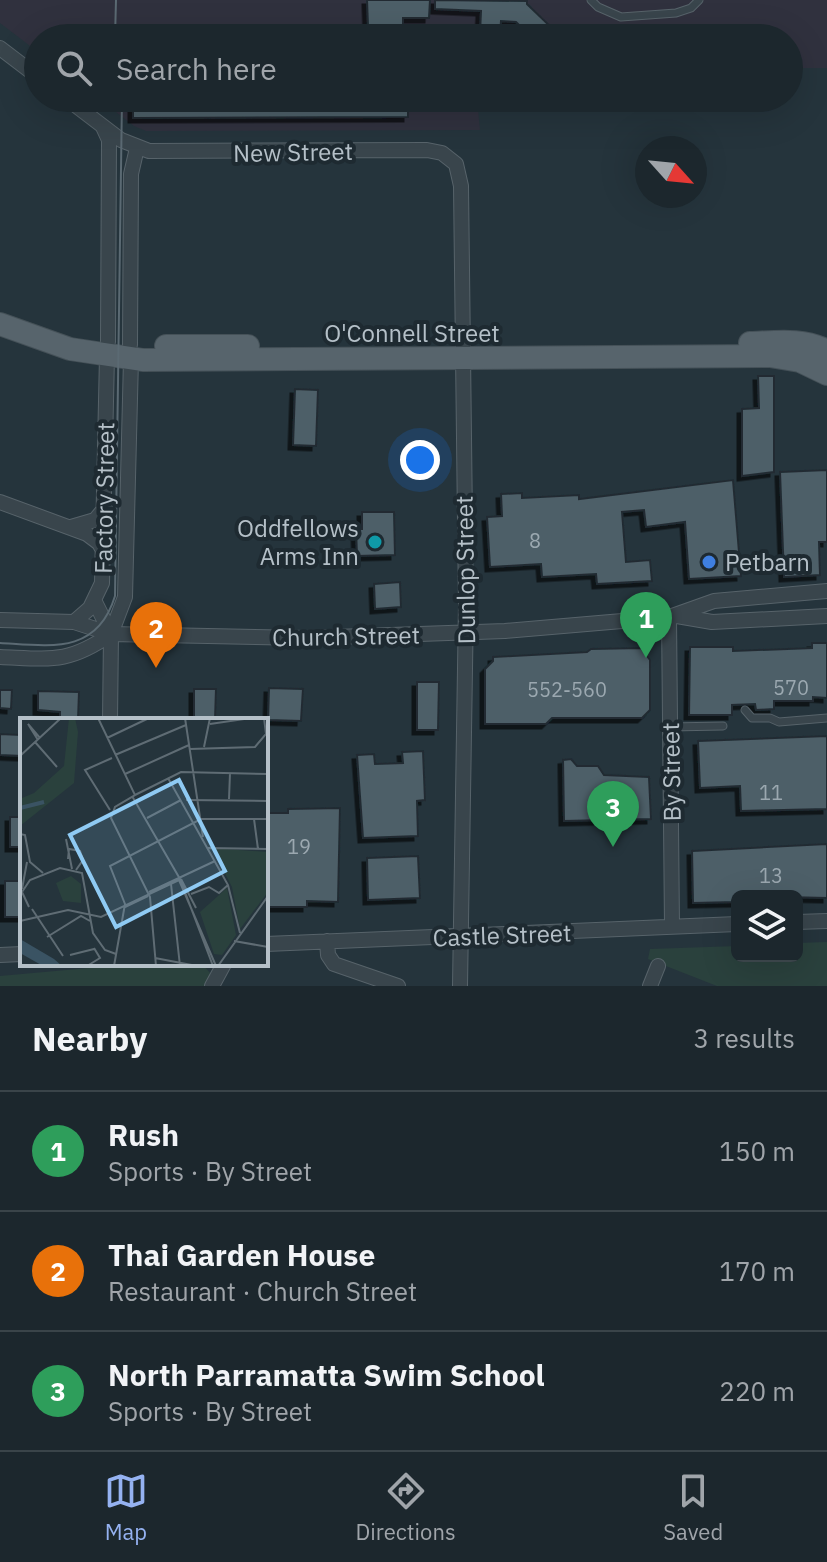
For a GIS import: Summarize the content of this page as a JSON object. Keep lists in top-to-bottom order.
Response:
{
  "streets": {
    "main road": ["O'Connell Street"],
    "street": [
      "New Street",
      "Factory Street",
      "Dunlop Street",
      "Church Street",
      "By Street",
      "Castle Street"
    ]
  },
  "crossings": [
    ["New Street", "Factory Street"],
    ["New Street", "Dunlop Street"],
    ["O'Connell Street", "Factory Street"],
    ["O'Connell Street", "Dunlop Street"],
    ["Factory Street", "Church Street"],
    ["Dunlop Street", "Church Street"],
    ["Dunlop Street", "Castle Street"],
    ["Church Street", "By Street"],
    ["By Street", "Castle Street"]
  ],
  "places": ["Oddfellows Arms Inn", "Petbarn"],
  "house_numbers": [
    "8",
    "570",
    "552-560",
    "11",
    "19",
    "13"
  ],
  "north": "bottom right",
  "page": {
    "search": "Search here",
    "pins": ["1", "2", "3"],
    "heading": ["Nearby", "3 results"],
    "list": [
      {
        "mark": "1",
        "name": "Rush",
        "note": "Sports · By Street",
        "value": "150 m"
      },
      {
        "mark": "2",
        "name": "Thai Garden House",
        "note": "Restaurant · Church Street",
        "value": "170 m"
      },
      {
        "mark": "3",
        "name": "North Parramatta Swim School",
        "note": "Sports · By Street",
        "value": "220 m"
      }
    ],
    "nav": ["Map", "Directions", "Saved"]
  }
}
